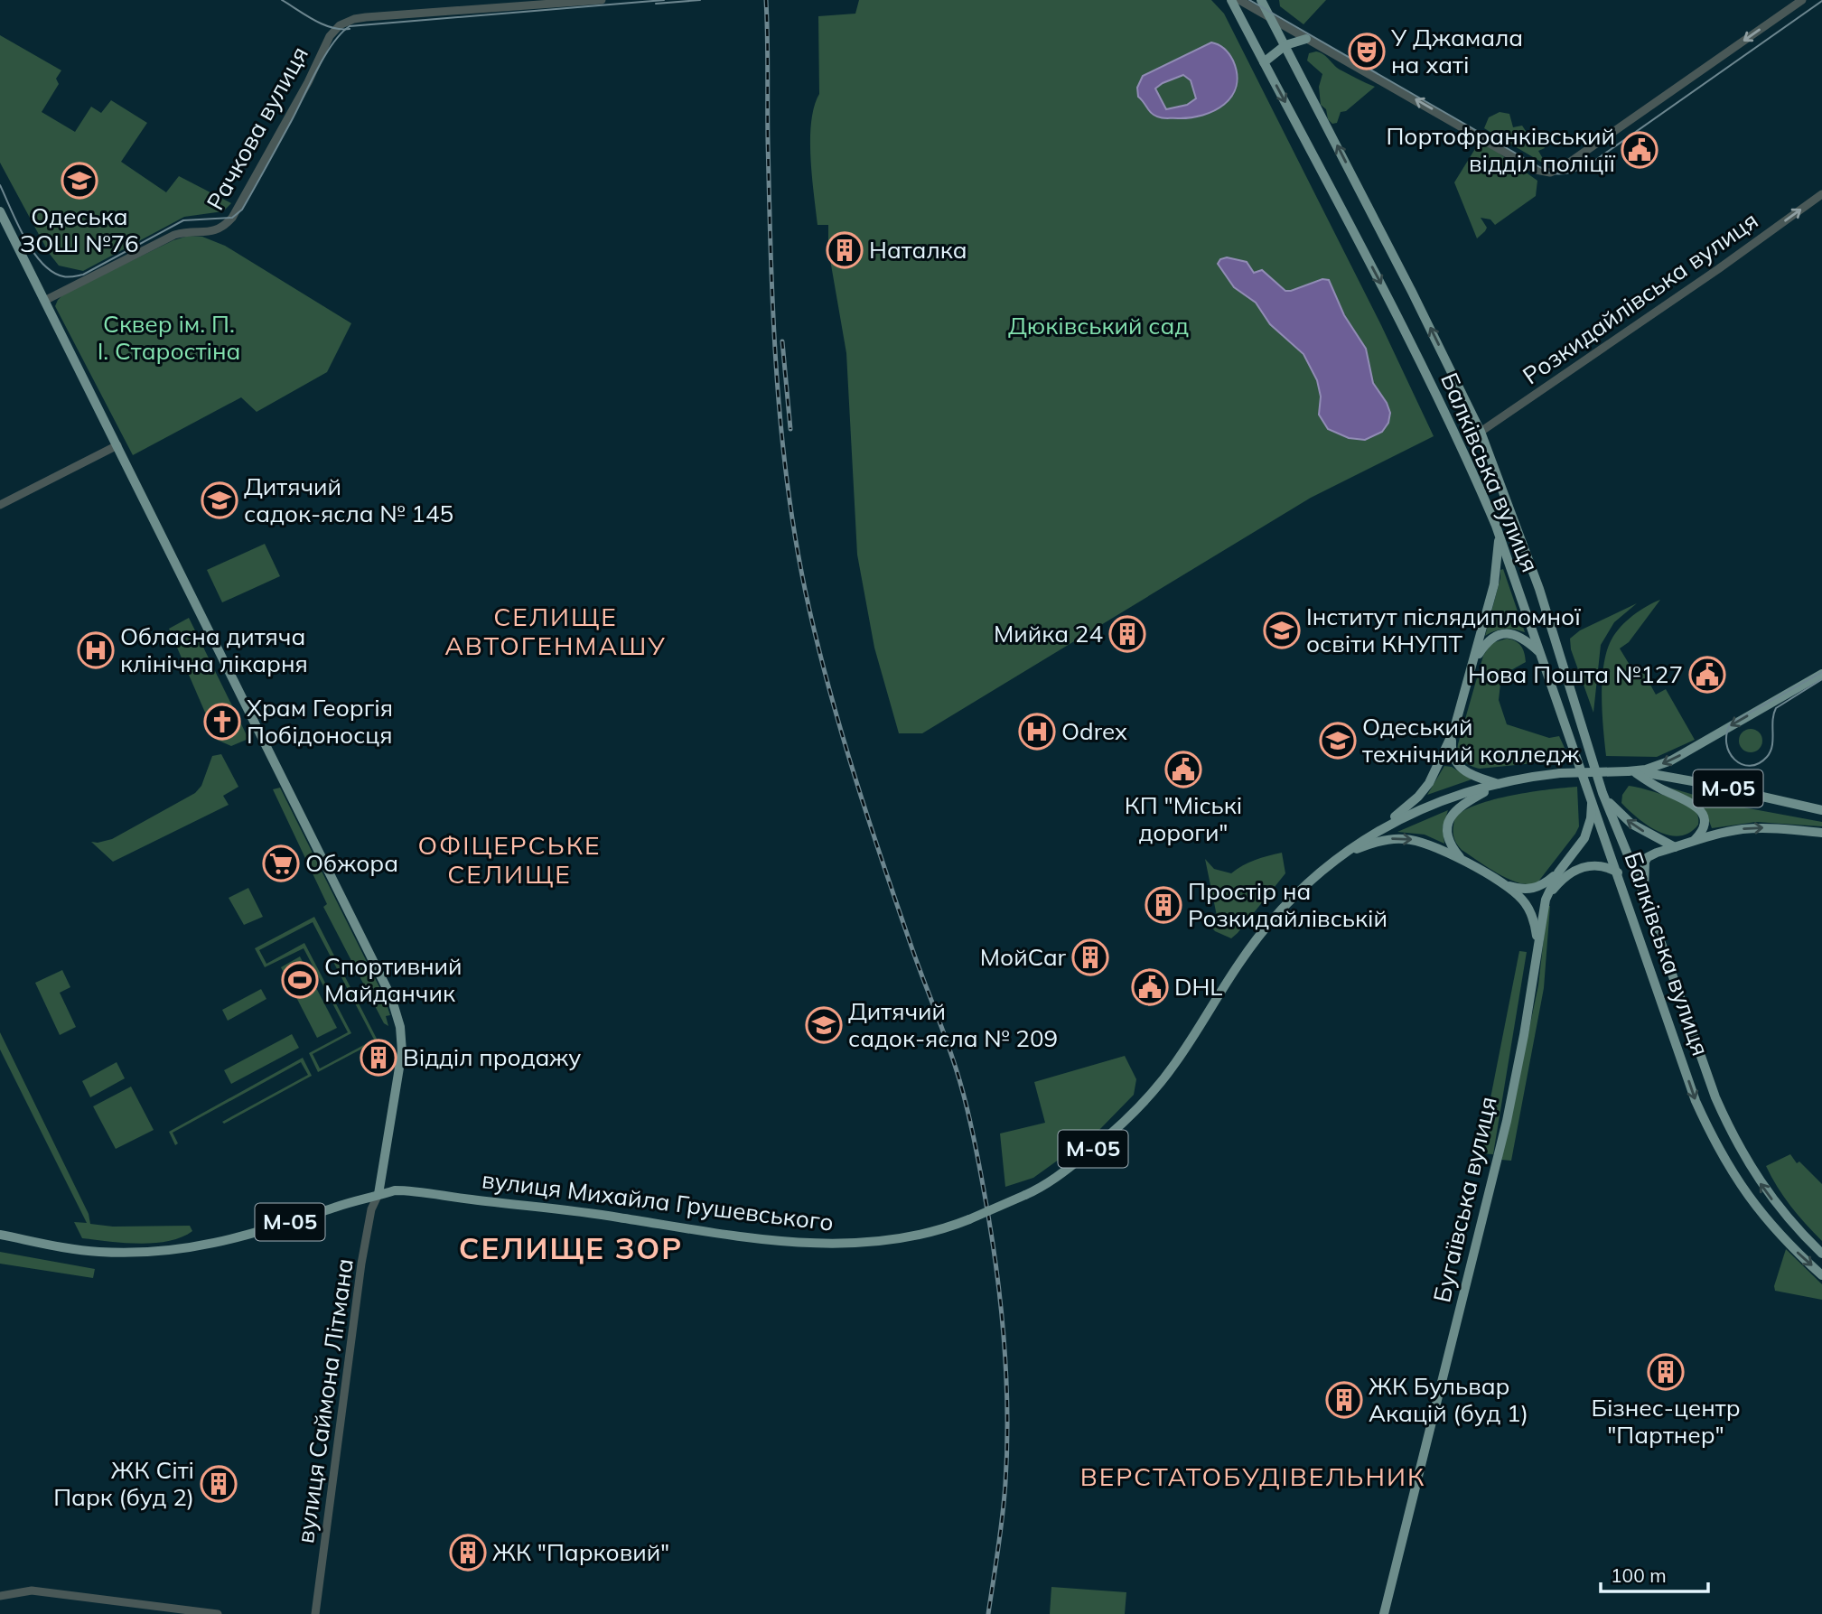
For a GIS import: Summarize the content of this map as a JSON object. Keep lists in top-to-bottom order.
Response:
{
  "streets": {
    "main road": [
      "Балківська вулиця",
      "М-05",
      "Бугаївська вулиця",
      "вулиця Михайла Грушевського"
    ],
    "street": ["Рачкова вулиця", "Розкидайлівська вулиця", "вулиця Саймона Літмана"]
  },
  "crossings": [
    ["Розкидайлівська вулиця", "Балківська вулиця"],
    ["Балківська вулиця", "Бугаївська вулиця"],
    ["М-05", "вулиця Михайла Грушевського"],
    ["вулиця Михайла Грушевського", "вулиця Саймона Літмана"]
  ],
  "one_way": ["Розкидайлівська вулиця"],
  "districts": [
    "СЕЛИЩЕ АВТОГЕНМАШУ",
    "ОФІЦЕРСЬКЕ СЕЛИЩЕ",
    "СЕЛИЩЕ ЗОР",
    "ВЕРСТАТОБУДІВЕЛЬНИК"
  ],
  "parks": ["Сквер ім. П. І. Старостіна", "Дюківський сад"],
  "places": {
    "theatre": ["У Джамала на хаті"],
    "public building": [
      "Портофранківський відділ поліції",
      "Нова Пошта №127",
      "КП \"Міські дороги\"",
      "DHL"
    ],
    "school or university": [
      "Одеська ЗОШ №76",
      "Дитячий садок-ясла № 145",
      "Інститут післядипломної освіти КНУПТ",
      "Одеський технічний колледж",
      "Дитячий садок-ясла № 209"
    ],
    "building": [
      "Наталка",
      "Мийка 24",
      "Простір на Розкидайлівській",
      "МойCar",
      "Відділ продажу",
      "Бізнес-центр \"Партнер\"",
      "ЖК Бульвар Акацій (буд 1)",
      "ЖК Сіті Парк (буд 2)",
      "ЖК \"Парковий\""
    ],
    "hospital": ["Обласна дитяча клінічна лікарня", "Odrex"],
    "church": ["Храм Георгія Побідоносця"],
    "supermarket": ["Обжора"],
    "sports": ["Спортивний Майданчик"]
  },
  "scale_bar": "100 m"
}
